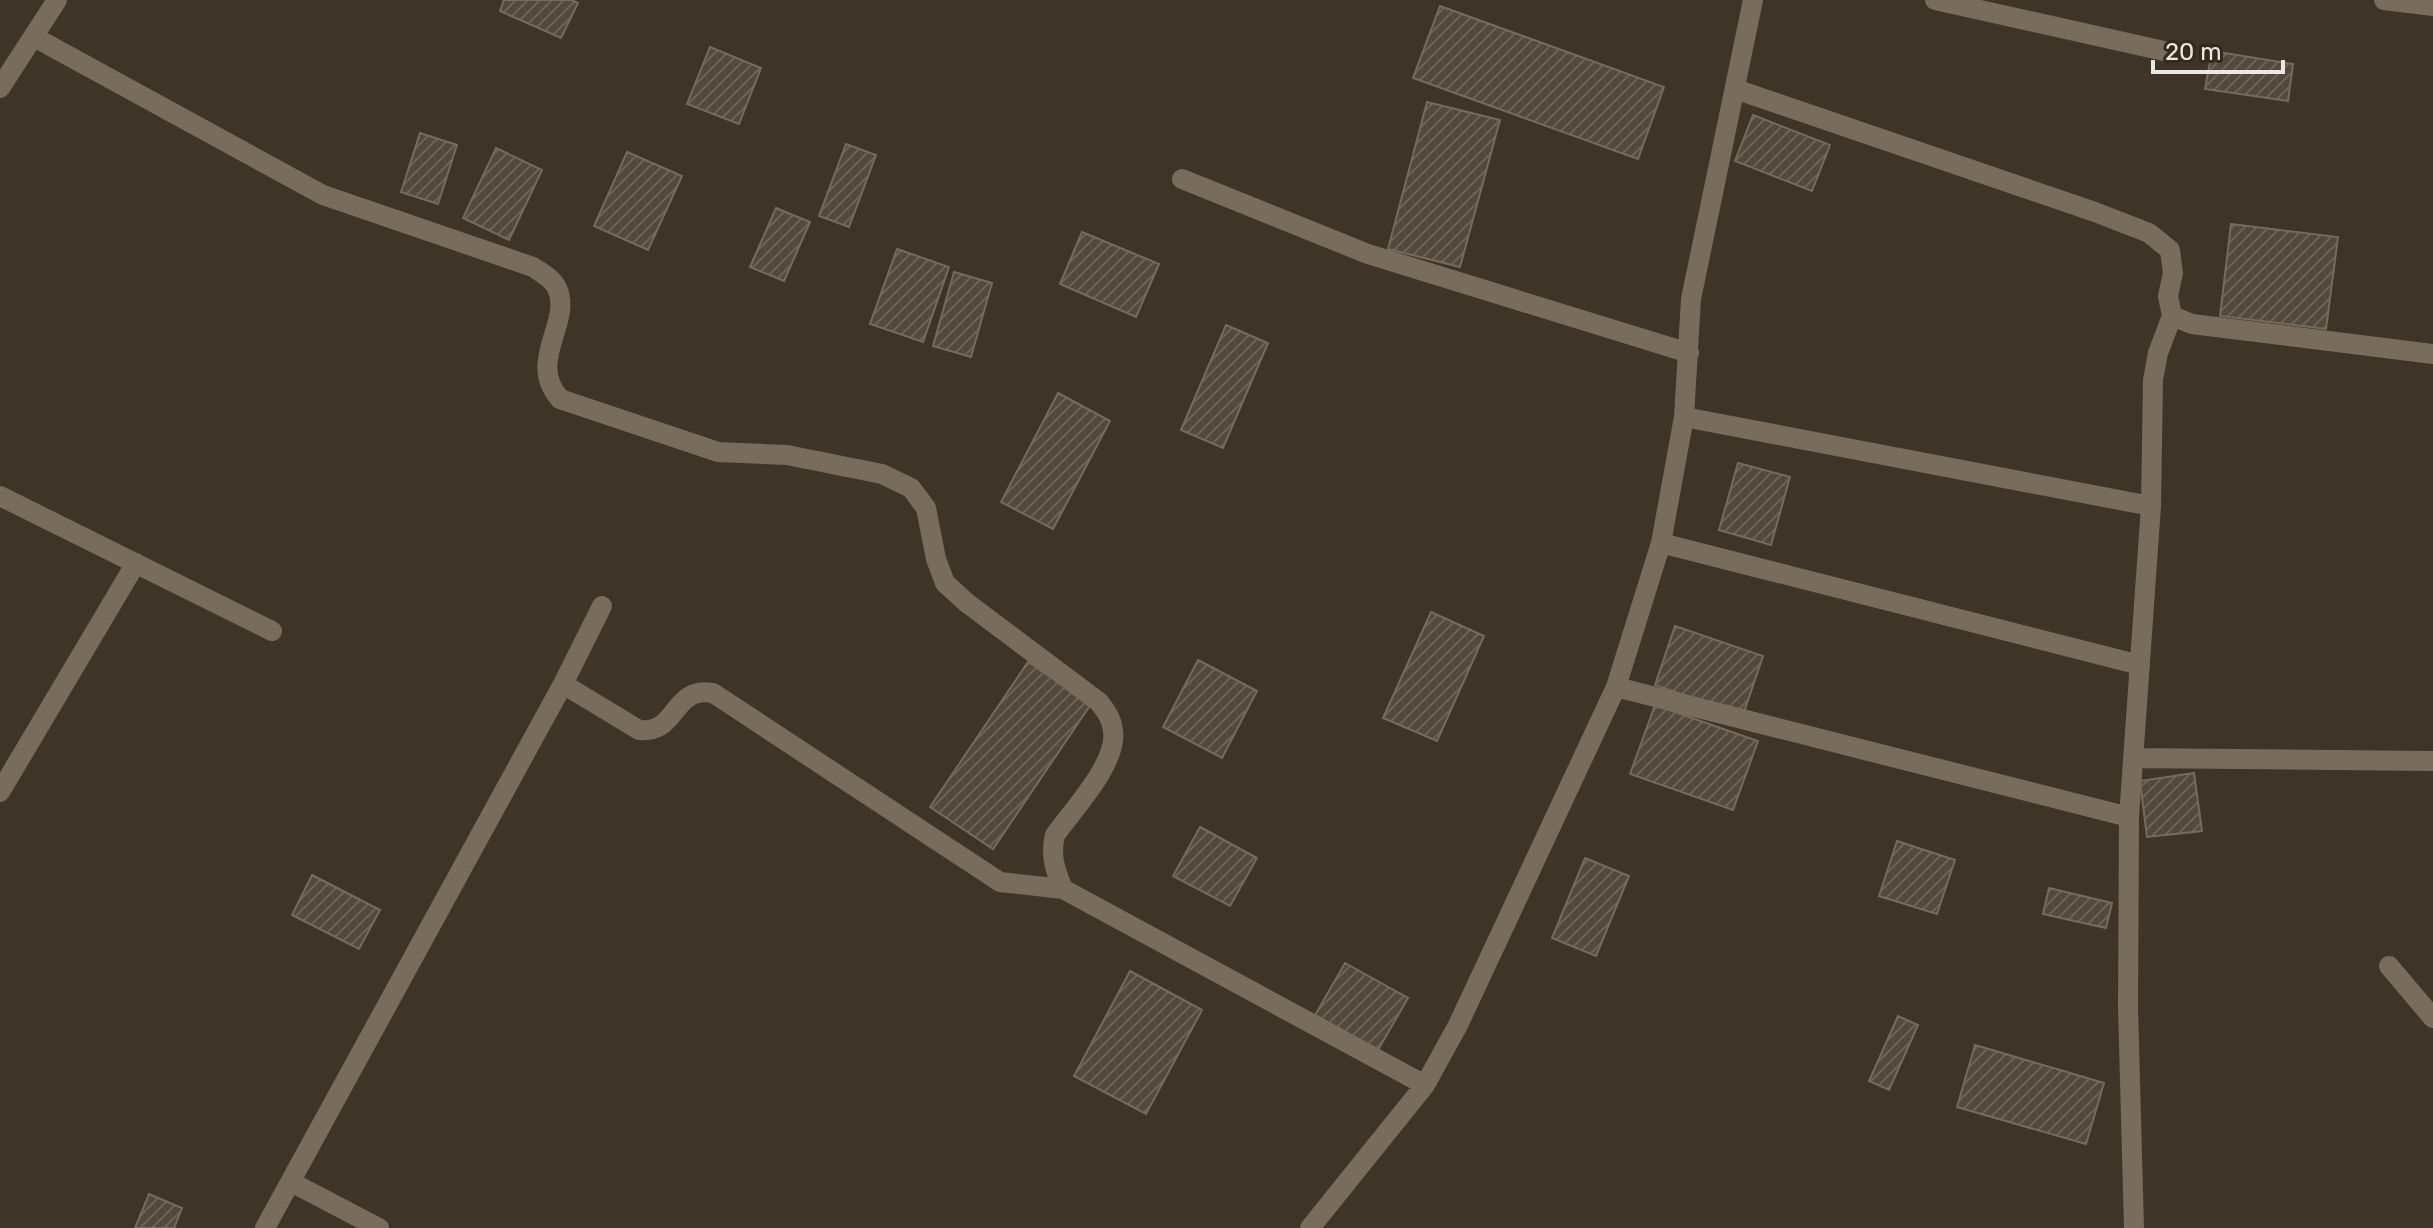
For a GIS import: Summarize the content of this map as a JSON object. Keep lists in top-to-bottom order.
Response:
{
  "scale_bar": "20 m"
}
